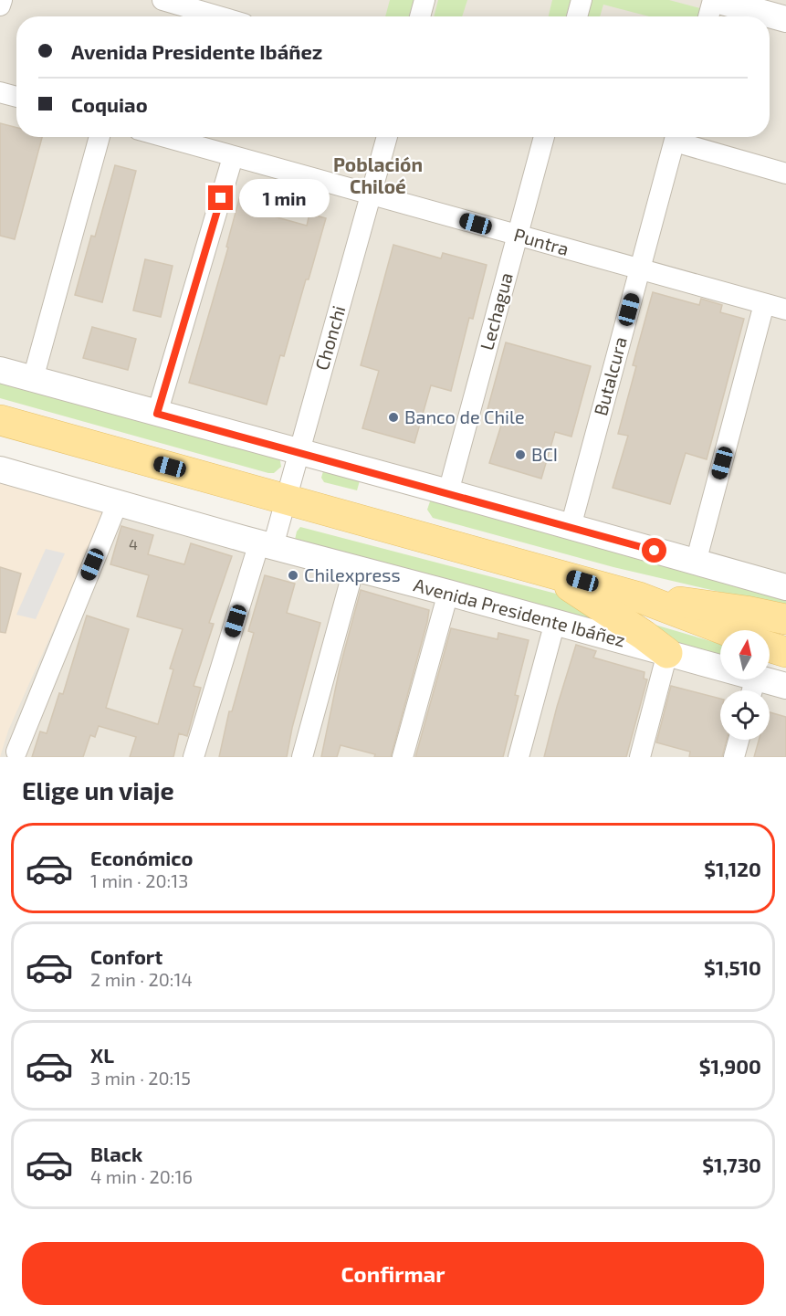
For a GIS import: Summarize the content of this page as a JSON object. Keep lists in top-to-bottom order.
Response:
{
  "streets": {
    "street": [
      "Puntra",
      "Lechagua",
      "Chonchi",
      "Butalcura",
      "Avenida Presidente Ibáñez"
    ]
  },
  "crossings": [
    ["Puntra", "Lechagua"],
    ["Puntra", "Chonchi"],
    ["Puntra", "Butalcura"],
    ["Chonchi", "Avenida Presidente Ibáñez"]
  ],
  "districts": ["Población Chiloé"],
  "places": ["Banco de Chile", "BCI", "Chilexpress"],
  "house_numbers": ["4"],
  "north": "top",
  "page": {
    "banner": ["Avenida Presidente Ibáñez", "Coquiao"],
    "bubble": "1 min",
    "heading": "Elige un viaje",
    "list": [
      {
        "name": "Económico",
        "note": "1 min · 20:13",
        "value": "$1,120"
      },
      {
        "name": "Confort",
        "note": "2 min · 20:14",
        "value": "$1,510"
      },
      {
        "name": "XL",
        "note": "3 min · 20:15",
        "value": "$1,900"
      },
      {
        "name": "Black",
        "note": "4 min · 20:16",
        "value": "$1,730"
      }
    ],
    "buttons": "Confirmar"
  }
}
